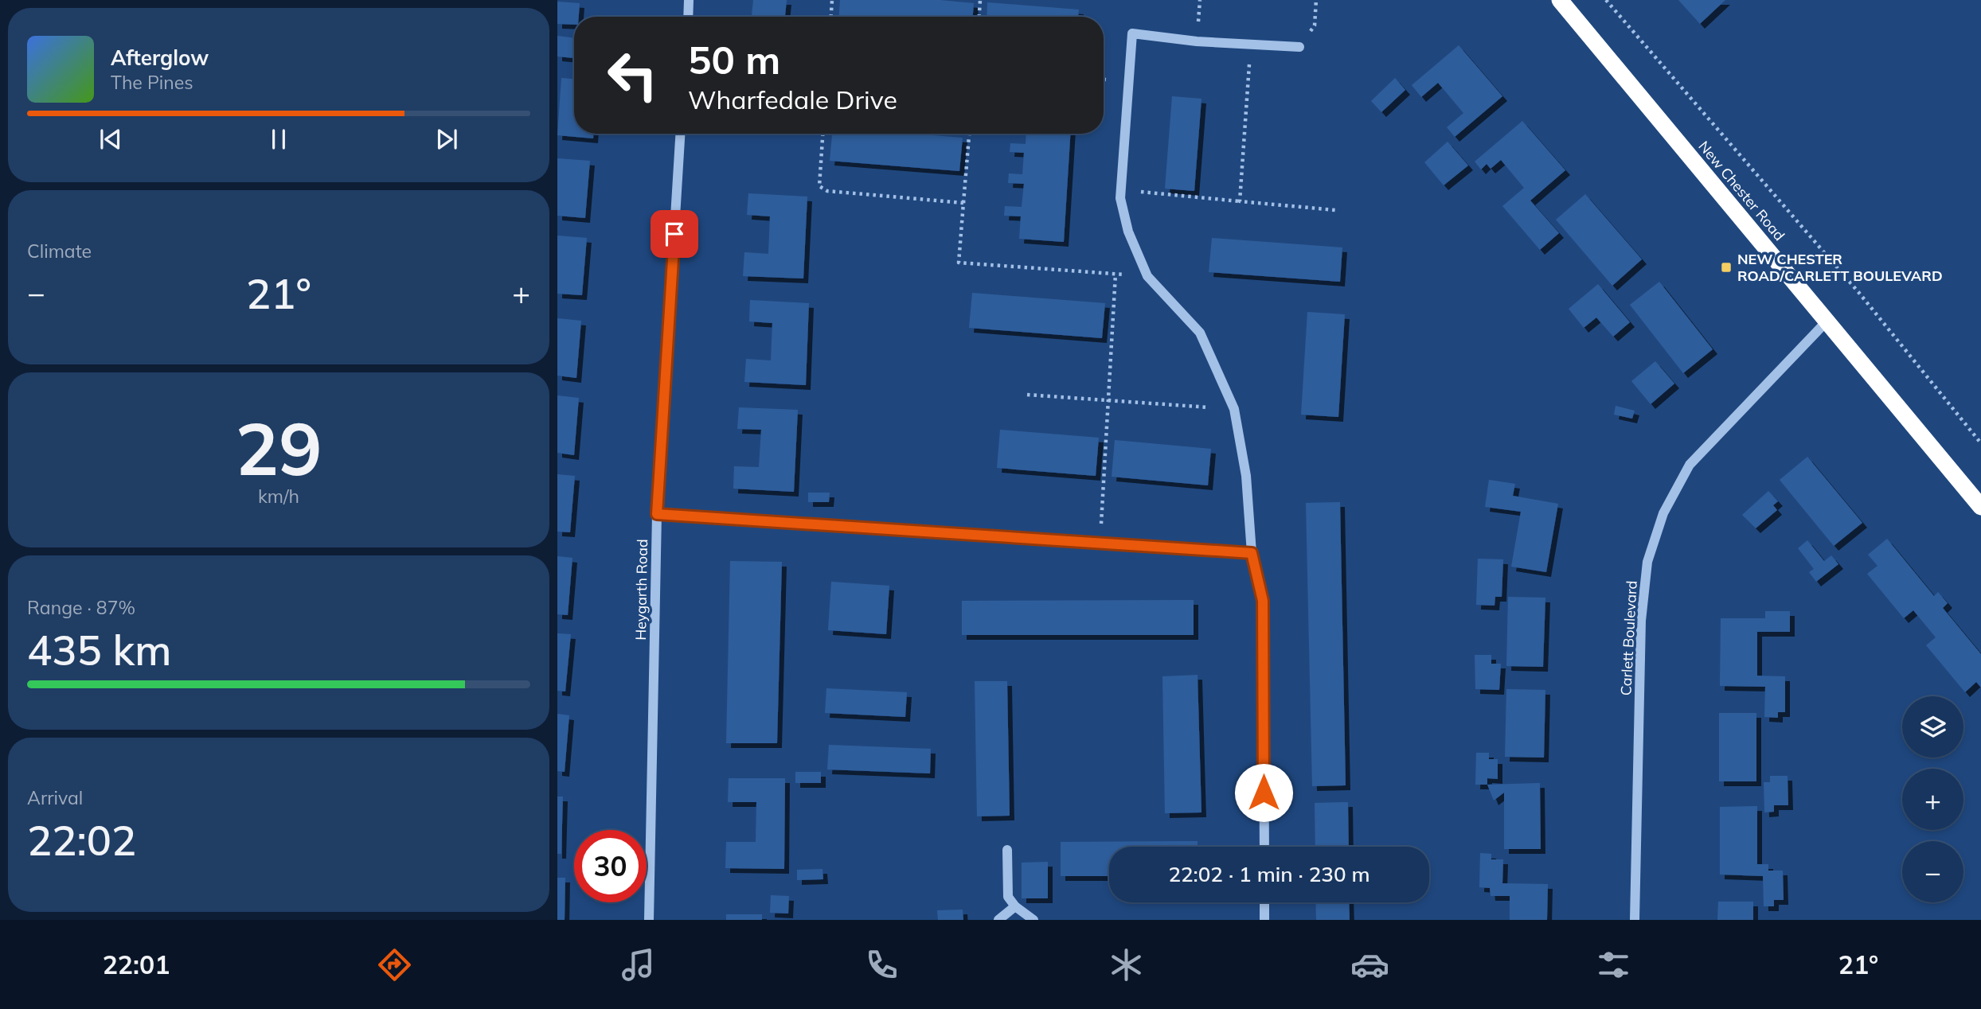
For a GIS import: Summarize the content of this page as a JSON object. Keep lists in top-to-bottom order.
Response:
{
  "streets": {
    "highway": ["New Chester Road"],
    "street": ["Heygarth Road", "Carlett Boulevard"]
  },
  "crossings": [
    ["New Chester Road", "Carlett Boulevard"]
  ],
  "places": {
    "transit": ["NEW CHESTER ROAD/CARLETT BOULEVARD"]
  },
  "page": {
    "turn": ["50 m", "Wharfedale Drive"],
    "song": ["Afterglow", "The Pines"],
    "tile": [
      "Climate",
      ["29", "km/h"],
      ["Range · 87%", "435 km"],
      ["Arrival", "22:02"]
    ],
    "heat": ["−", "21°", "+"],
    "map_buttons": ["+", "−"],
    "limit": "30",
    "trip": "22:02 · 1 min · 230 m",
    "tabs": ["22:01", "21°"]
  }
}
